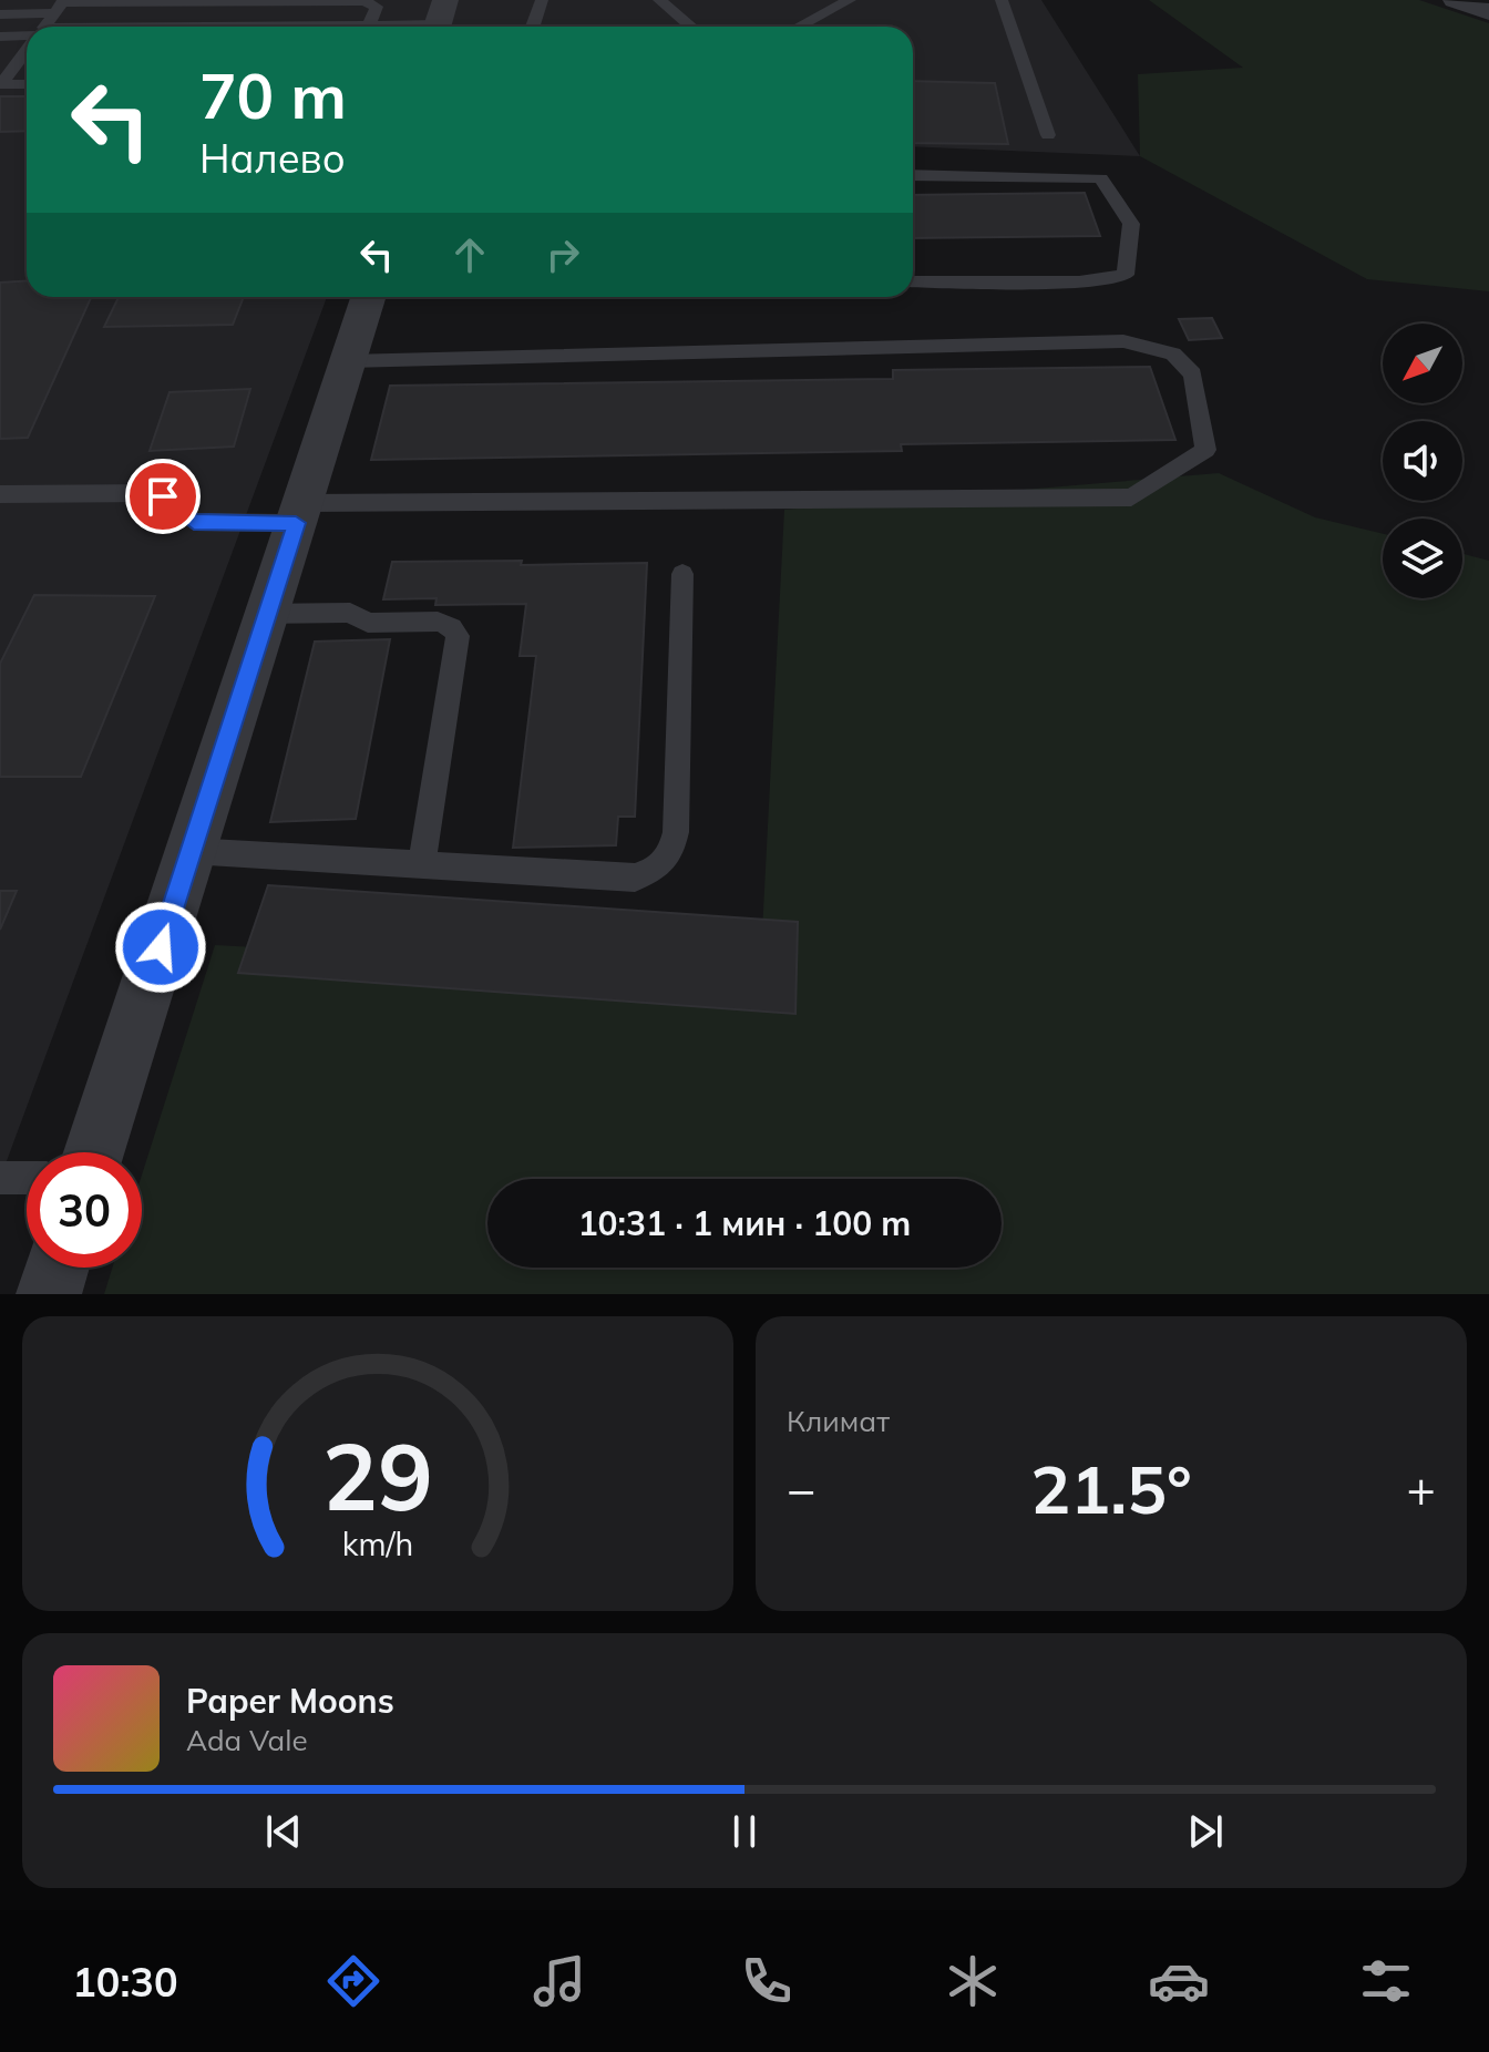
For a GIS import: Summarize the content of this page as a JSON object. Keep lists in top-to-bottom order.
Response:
{
  "north": "bottom left",
  "page": {
    "turn": ["70 m", "Налево"],
    "limit": "30",
    "trip": "10:31 · 1 мин · 100 m",
    "tile": "Климат",
    "heat": ["−", "21.5°", "+"],
    "song": ["Paper Moons", "Ada Vale"],
    "tabs": "10:30",
    "gauge": ["29", "km/h"]
  }
}
